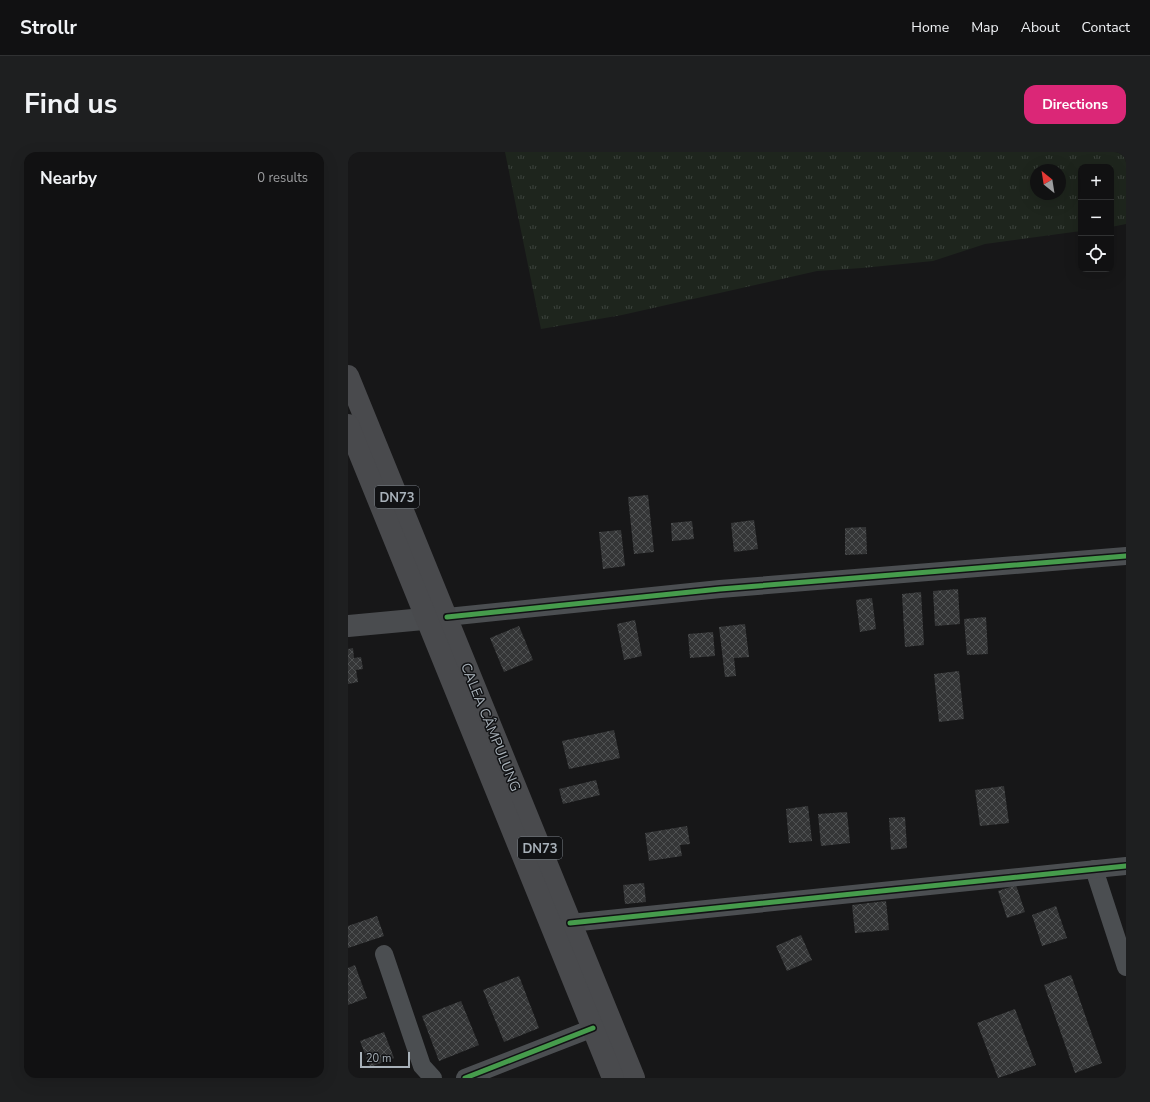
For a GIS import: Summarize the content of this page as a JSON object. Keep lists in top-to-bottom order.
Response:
{
  "streets": {
    "highway": ["DN73", "CALEA CÂMPULUNG"]
  },
  "scale_bar": "20 m",
  "north": "top left",
  "page": {
    "header": "Strollr",
    "nav": [
      "Home",
      "Map",
      "About",
      "Contact"
    ],
    "title": "Find us",
    "buttons": "Directions",
    "heading": ["Nearby", "0 results"],
    "map_buttons": ["+", "−"],
    "scale": "20 m"
  }
}
